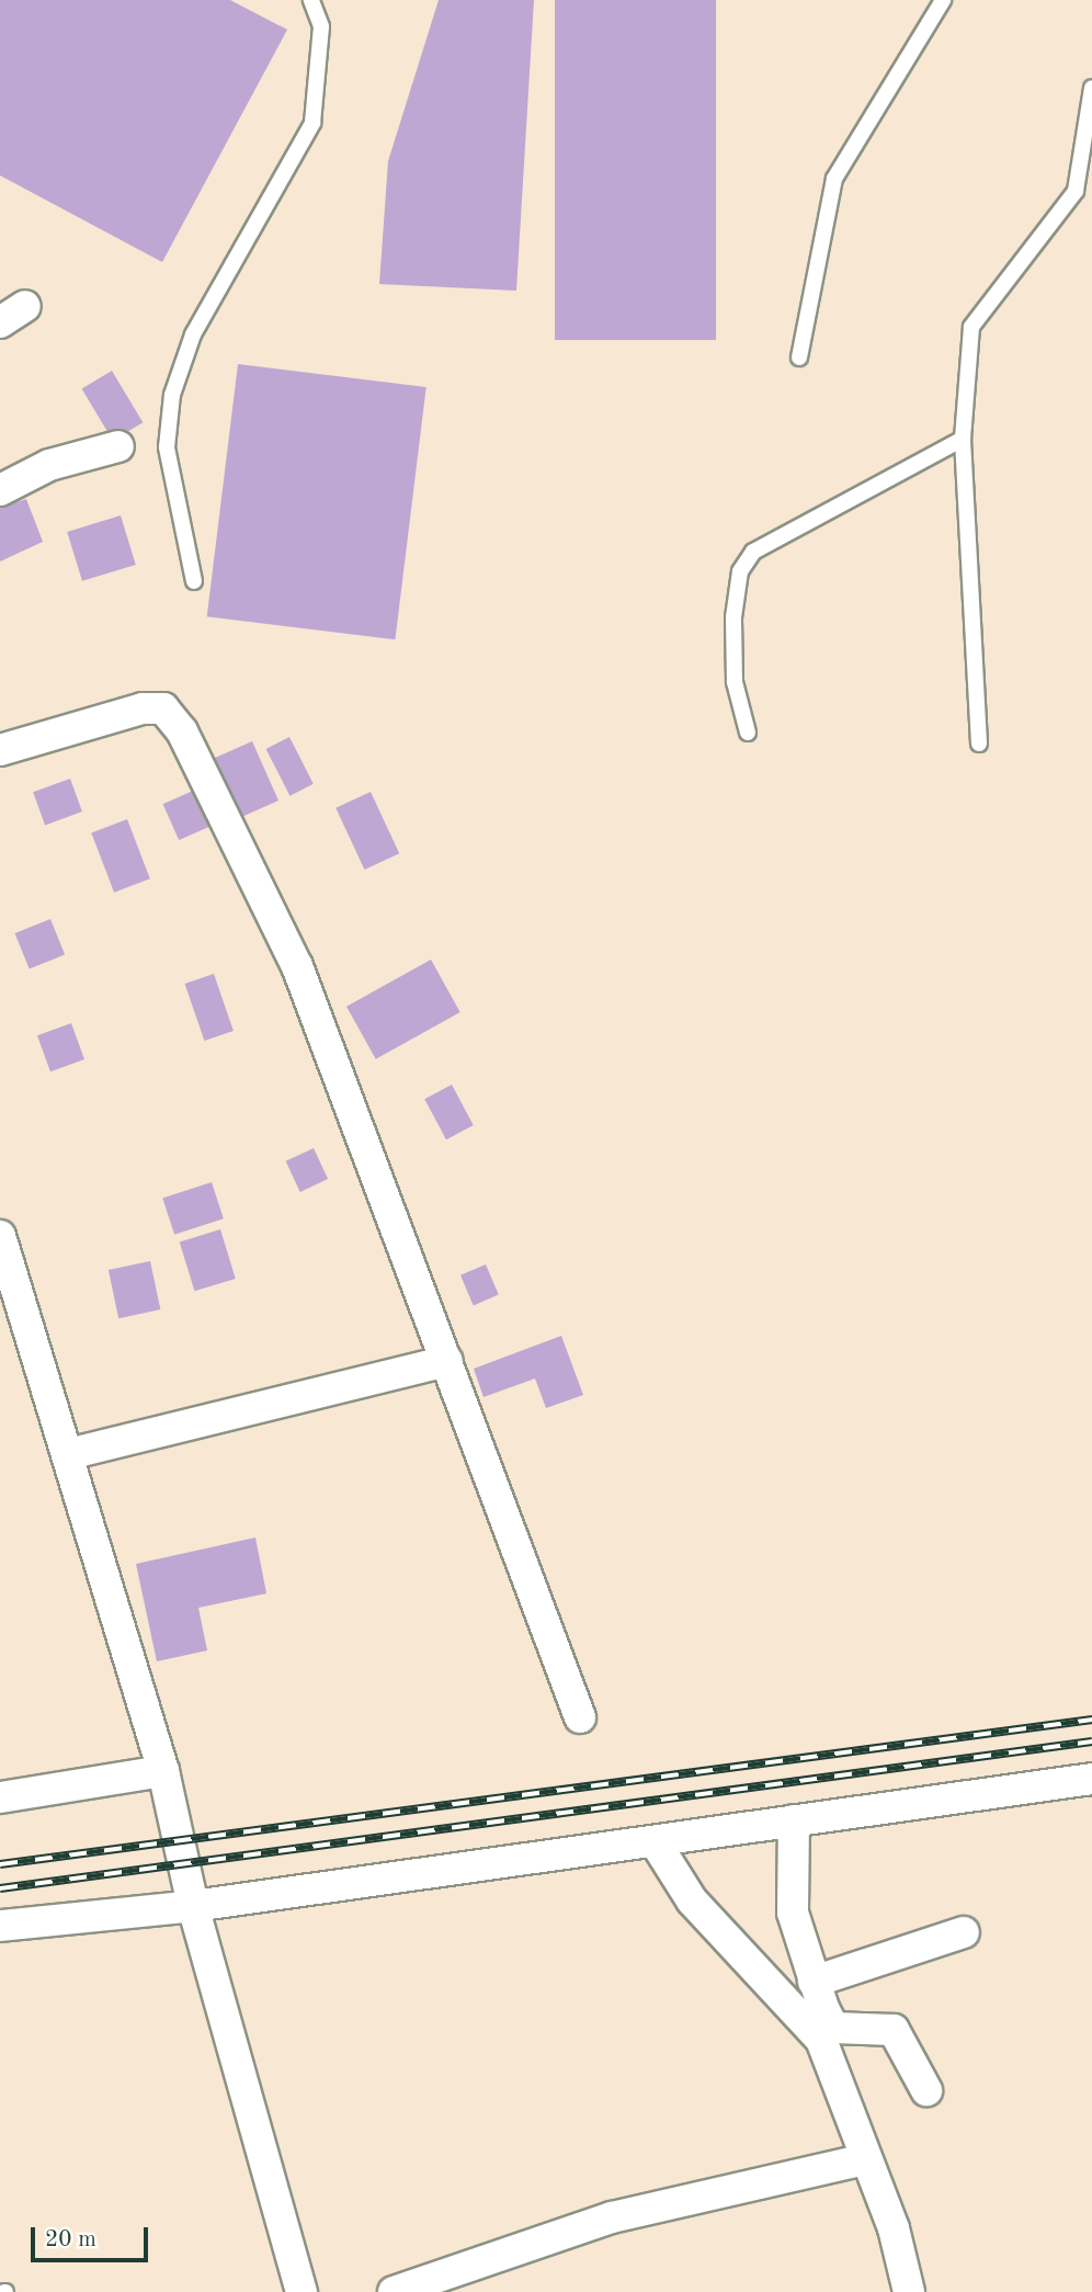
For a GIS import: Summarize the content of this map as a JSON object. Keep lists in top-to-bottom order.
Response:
{
  "scale_bar": "20 m"
}
